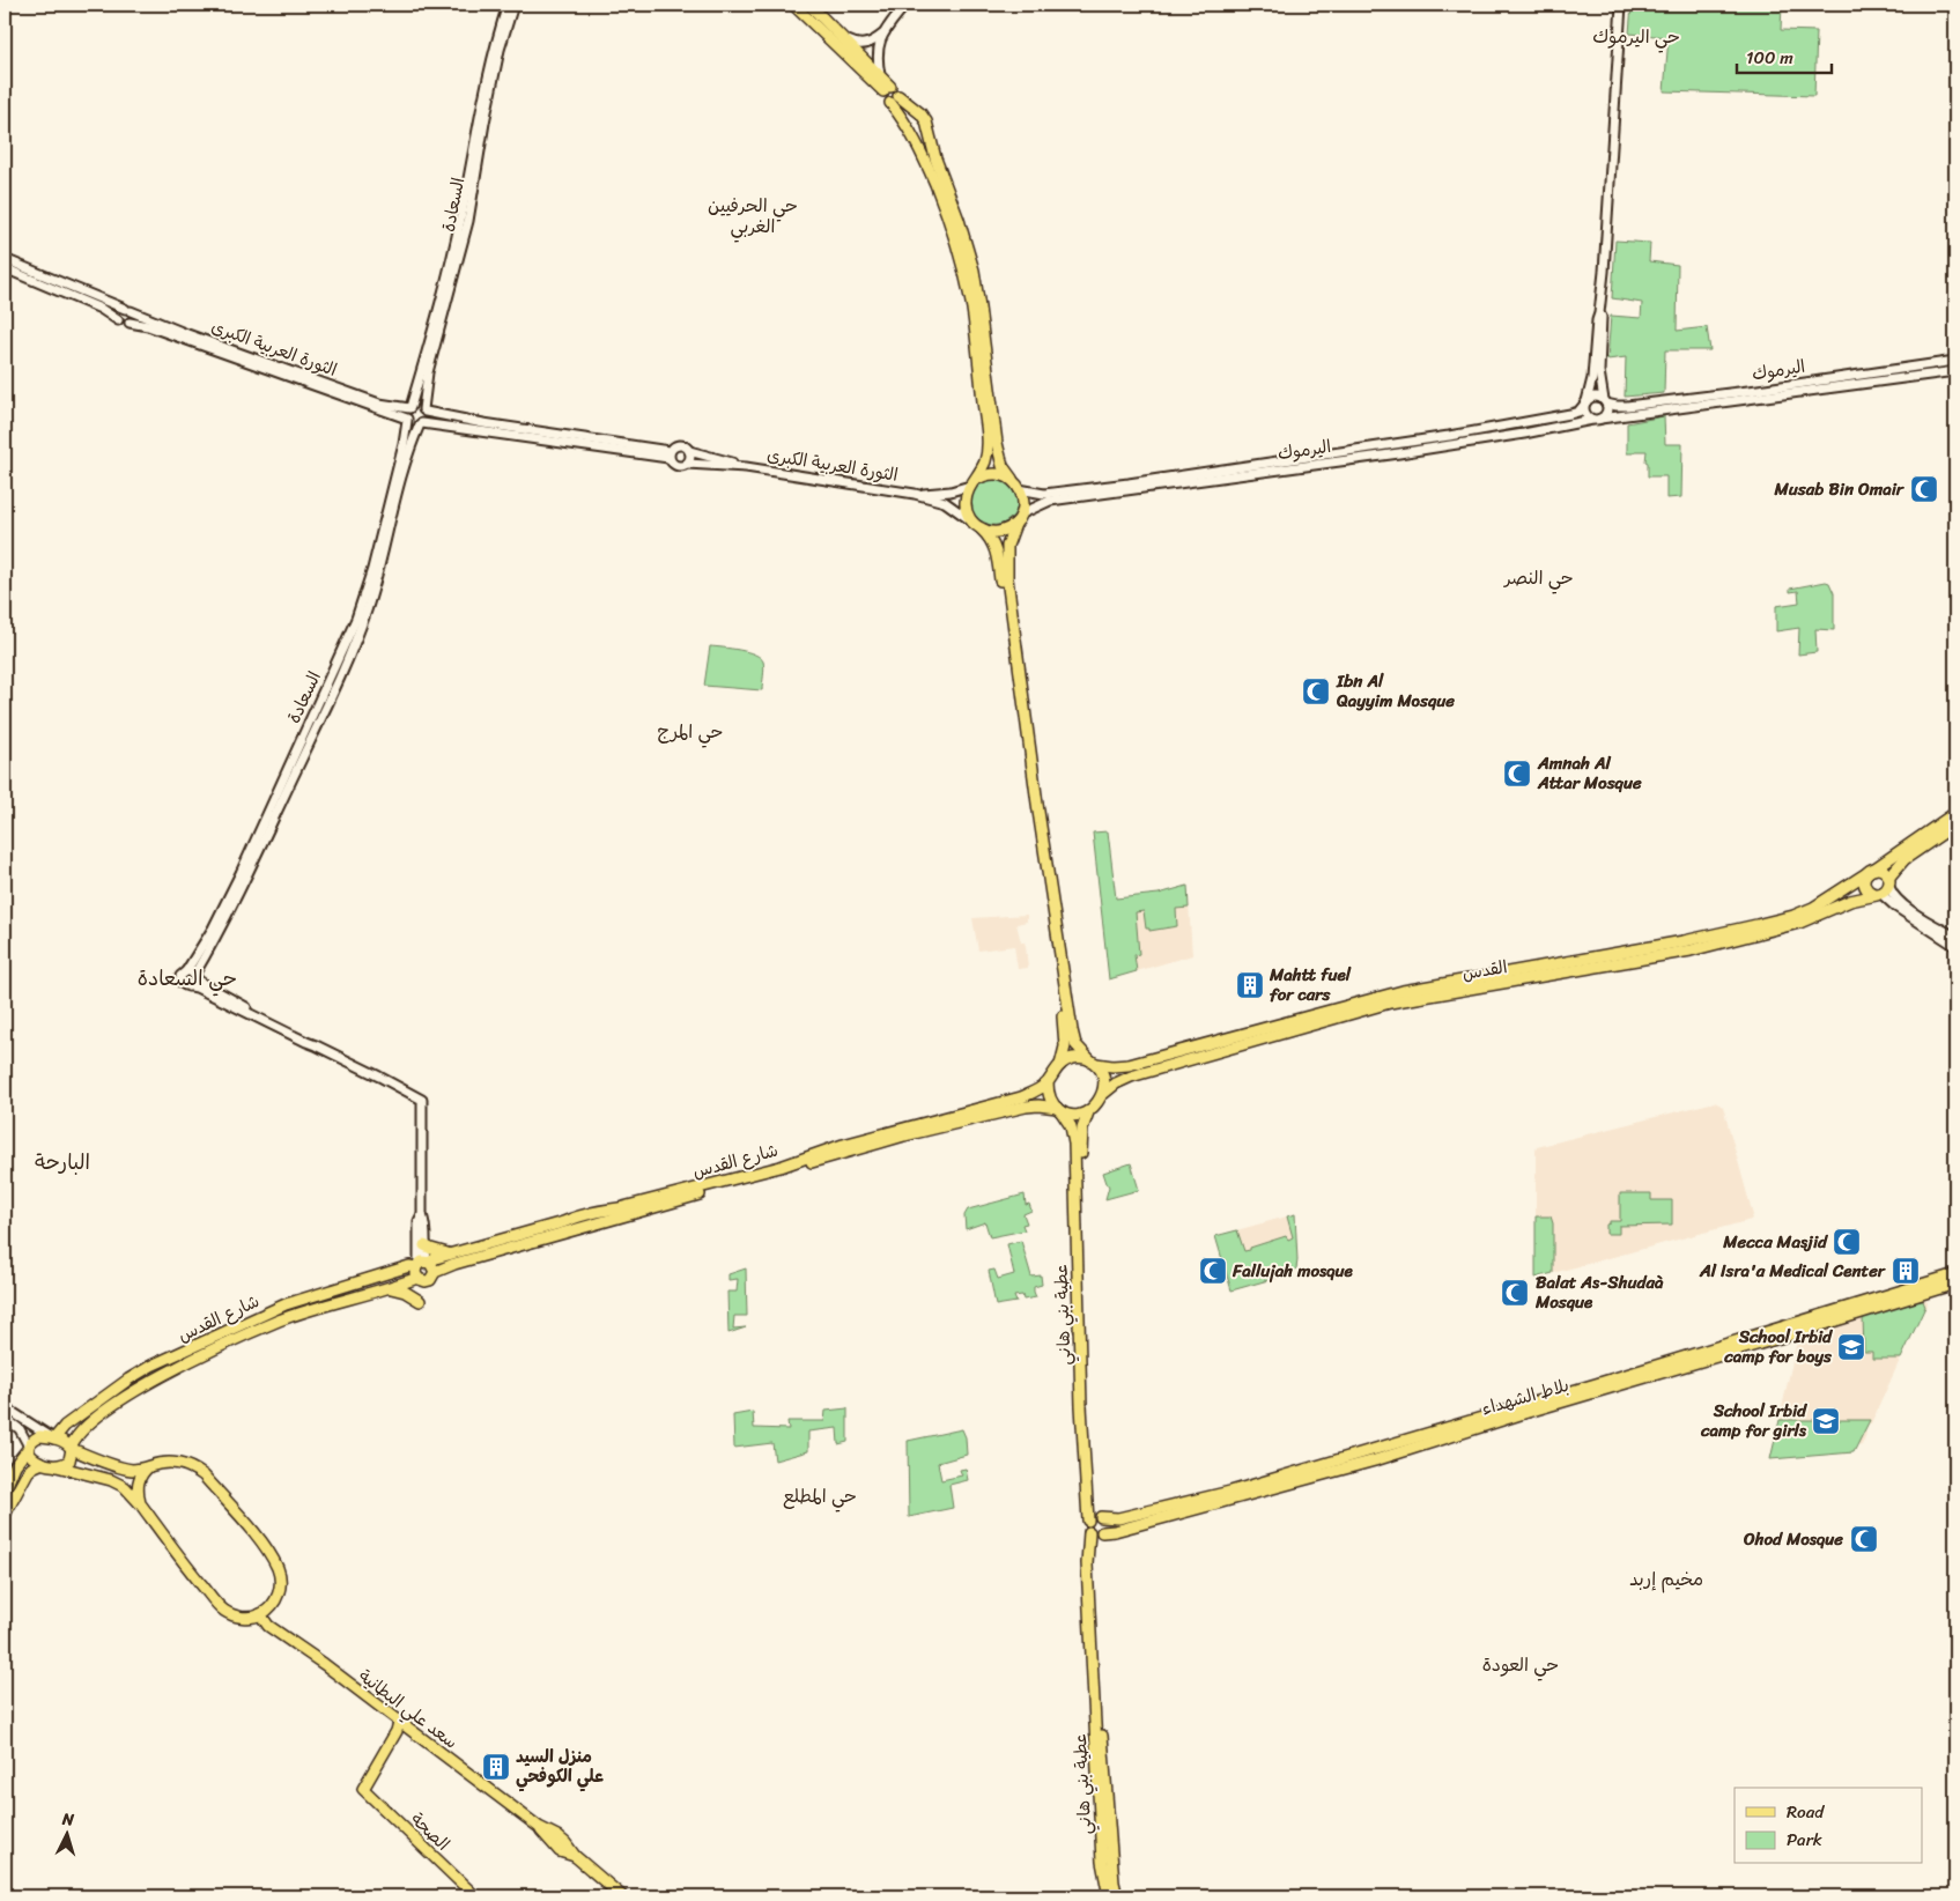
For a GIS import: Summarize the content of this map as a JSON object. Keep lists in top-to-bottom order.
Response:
{
  "streets": {
    "main road": [
      "القدس",
      "شارع القدس",
      "عطية بني هاني",
      "بلاط الشهداء",
      "سعد علي البطانية",
      "الصحة"
    ],
    "street": ["السعادة", "الثورة العربية الكبرى", "اليرموك"]
  },
  "crossings": [
    ["السعادة", "الثورة العربية الكبرى"],
    ["الثورة العربية الكبرى", "اليرموك"],
    ["القدس", "شارع القدس"],
    ["القدس", "عطية بني هاني"],
    ["شارع القدس", "عطية بني هاني"],
    ["عطية بني هاني", "بلاط الشهداء"],
    ["سعد علي البطانية", "الصحة"]
  ],
  "districts": [
    "حي اليرموك",
    "حي الحرفيين الغربي",
    "حي النصر",
    "حي المرج",
    "حي السعادة",
    "البارحة",
    "حي المطلع",
    "مخيم إربد",
    "حي العودة"
  ],
  "places": {
    "mosque": [
      "Musab Bin Omair",
      "Ibn Al Qayyim Mosque",
      "Amnah Al Attar Mosque",
      "Mecca Masjid",
      "Fallujah mosque",
      "Balat As-Shudaà Mosque",
      "Ohod Mosque"
    ],
    "building": ["Mahtt fuel for cars", "Al Isra'a Medical Center", "منزل السيد علي الكوفحي"],
    "school or university": ["School Irbid camp for boys", "School Irbid camp for girls"]
  },
  "legend": ["Road", "Park"],
  "scale_bar": "100 m",
  "north": "top"
}
